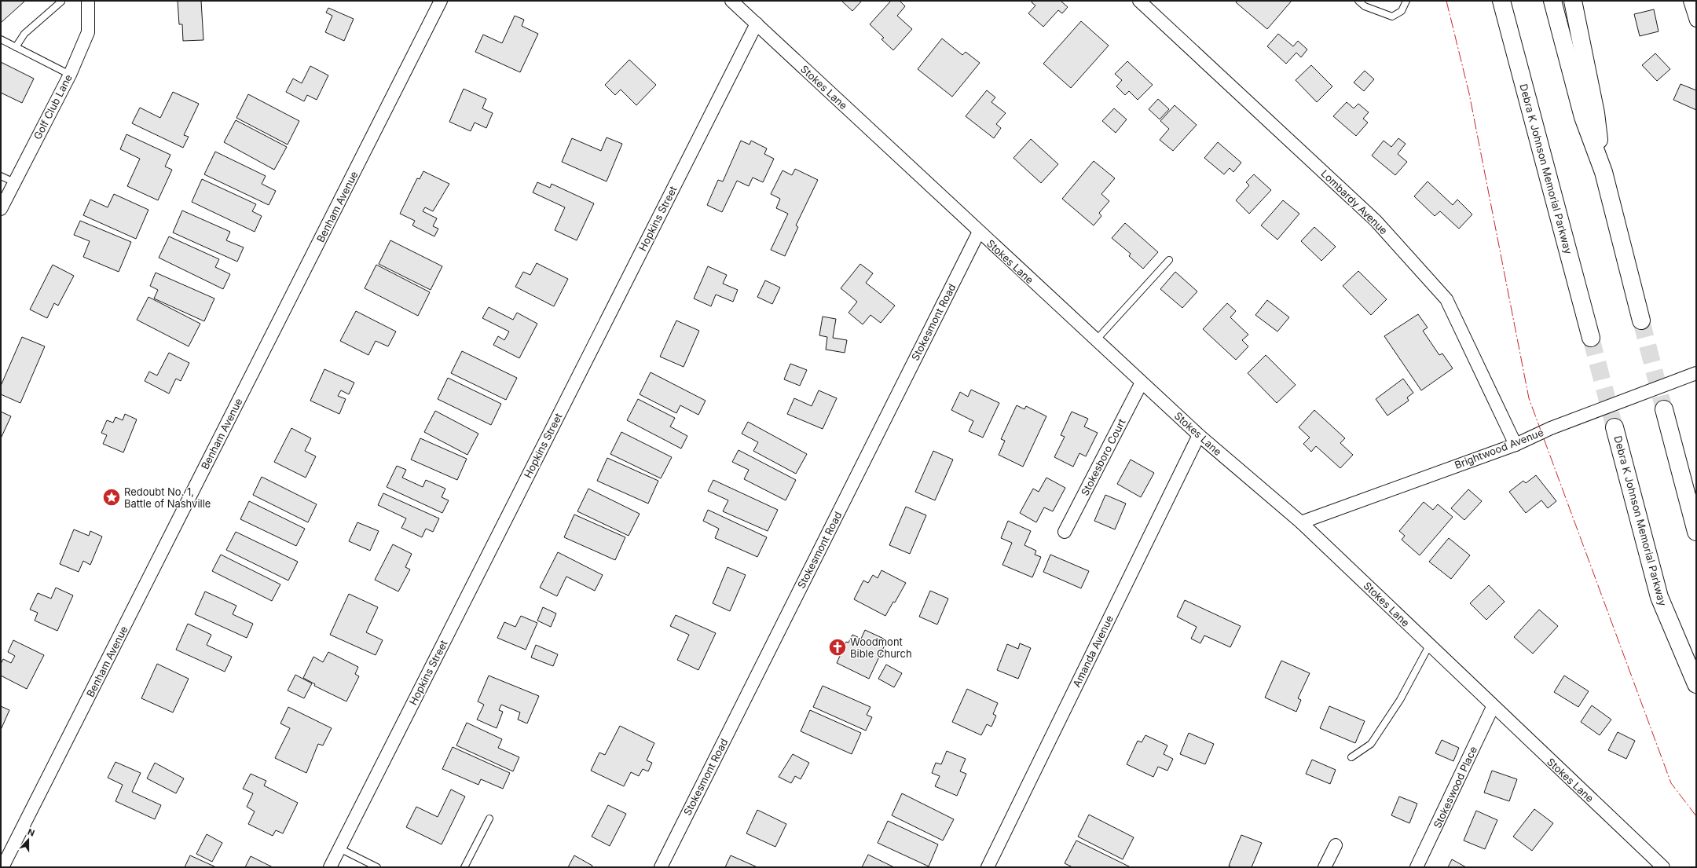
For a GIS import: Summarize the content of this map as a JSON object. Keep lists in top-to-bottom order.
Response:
{
  "streets": {
    "highway": ["Debra K Johnson Memorial Parkway"],
    "street": [
      "Stokes Lane",
      "Golf Club Lane",
      "Lombardy Avenue",
      "Benham Avenue",
      "Hopkins Street",
      "Stokesmont Road",
      "Brightwood Avenue",
      "Stokesboro Court",
      "Amanda Avenue",
      "Stokeswood Place"
    ]
  },
  "crossings": [
    ["Stokes Lane", "Hopkins Street"],
    ["Stokes Lane", "Stokesmont Road"],
    ["Stokes Lane", "Brightwood Avenue"],
    ["Stokes Lane", "Stokesboro Court"],
    ["Stokes Lane", "Amanda Avenue"],
    ["Stokes Lane", "Stokeswood Place"],
    ["Lombardy Avenue", "Brightwood Avenue"]
  ],
  "places": {
    "place": ["Redoubt No. 1, Battle of Nashville"],
    "church": ["Woodmont Bible Church"]
  },
  "north": "top"
}
